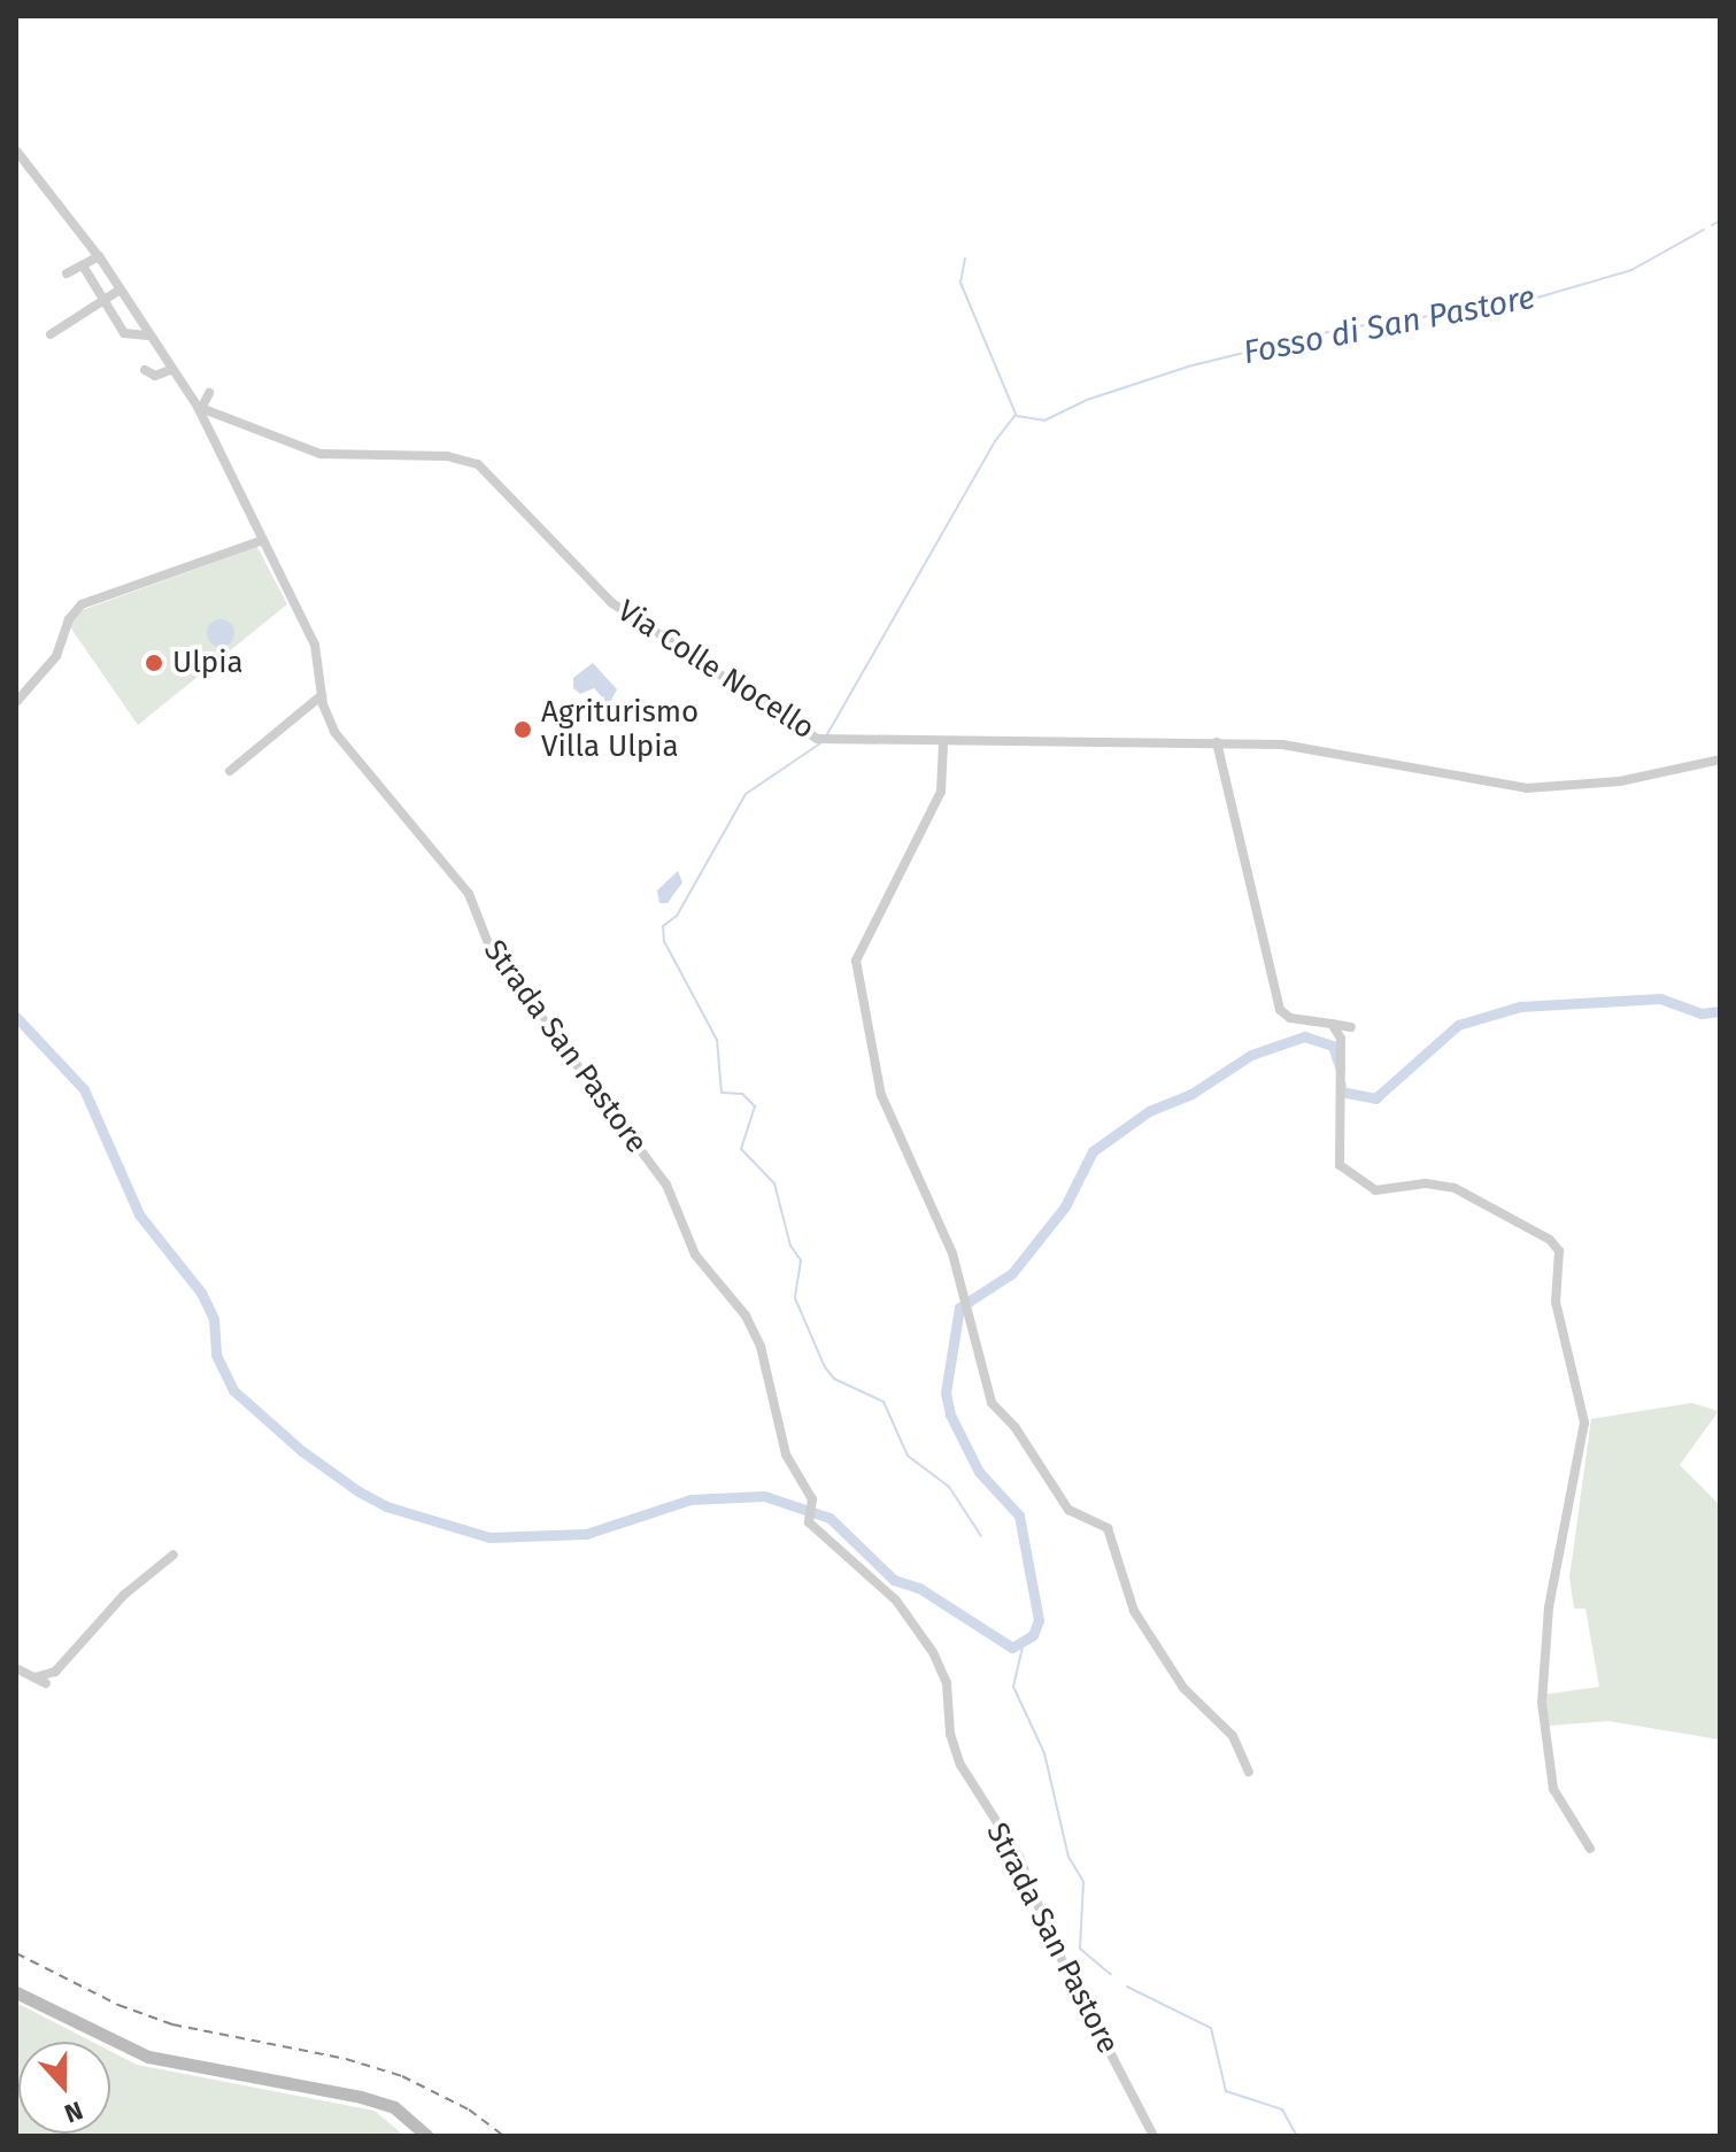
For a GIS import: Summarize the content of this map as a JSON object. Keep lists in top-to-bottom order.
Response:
{
  "streets": {
    "street": ["Via Colle Nocello", "Strada San Pastore"]
  },
  "crossings": [
    ["Via Colle Nocello", "Strada San Pastore"]
  ],
  "water": ["Fosso di San Pastore"],
  "places": ["Ulpia", "Agriturismo Villa Ulpia"],
  "north": "bottom"
}
